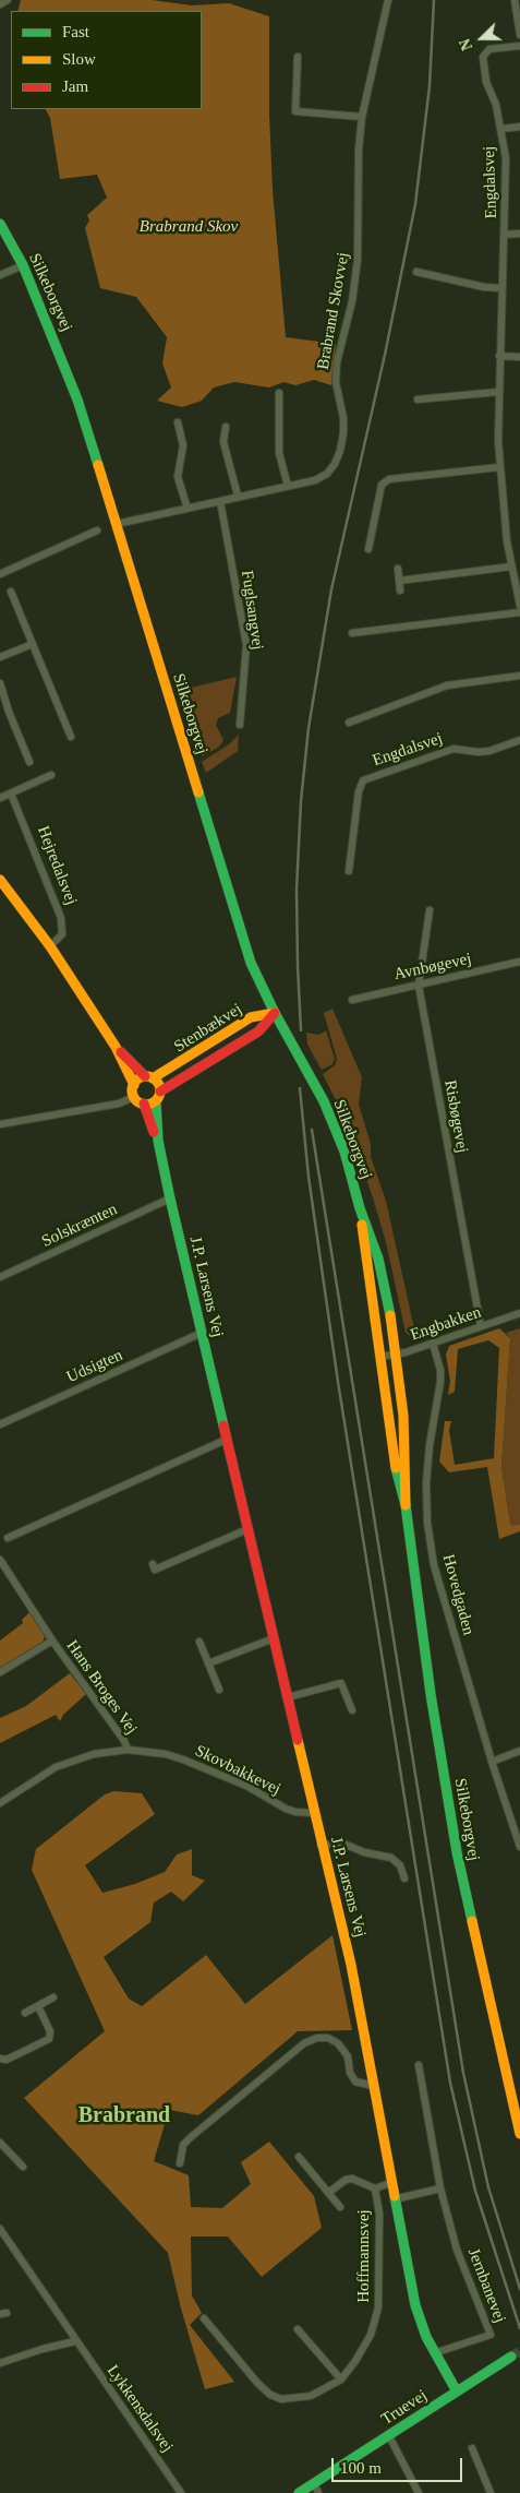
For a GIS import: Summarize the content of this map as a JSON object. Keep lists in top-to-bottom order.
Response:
{
  "streets": {
    "main road": [
      "Silkeborgvej",
      "Stenbækvej",
      "J.P. Larsens Vej",
      "Truevej"
    ],
    "street": [
      "Engdalsvej",
      "Brabrand Skovvej",
      "Fuglsangvej",
      "Hejredalsvej",
      "Avnbøgevej",
      "Risbøgevej",
      "Solskrænten",
      "Engbakken",
      "Udsigten",
      "Hovedgaden",
      "Hans Broges Vej",
      "Skovbakkevej",
      "Hoffmannsvej",
      "Jernbanevej",
      "Lykkensdalsvej"
    ]
  },
  "crossings": [
    ["Silkeborgvej", "Stenbækvej"],
    ["Silkeborgvej", "Engbakken"],
    ["Avnbøgevej", "Risbøgevej"],
    ["Stenbækvej", "J.P. Larsens Vej"],
    ["Risbøgevej", "Engbakken"],
    ["Solskrænten", "J.P. Larsens Vej"],
    ["J.P. Larsens Vej", "Udsigten"],
    ["J.P. Larsens Vej", "Skovbakkevej"],
    ["J.P. Larsens Vej", "Hoffmannsvej"],
    ["J.P. Larsens Vej", "Jernbanevej"],
    ["J.P. Larsens Vej", "Truevej"],
    ["Engbakken", "Hovedgaden"],
    ["Hans Broges Vej", "Skovbakkevej"]
  ],
  "districts": ["Brabrand"],
  "parks": ["Brabrand Skov"],
  "legend": ["Fast", "Slow", "Jam"],
  "scale_bar": "100 m",
  "north": "left"
}
